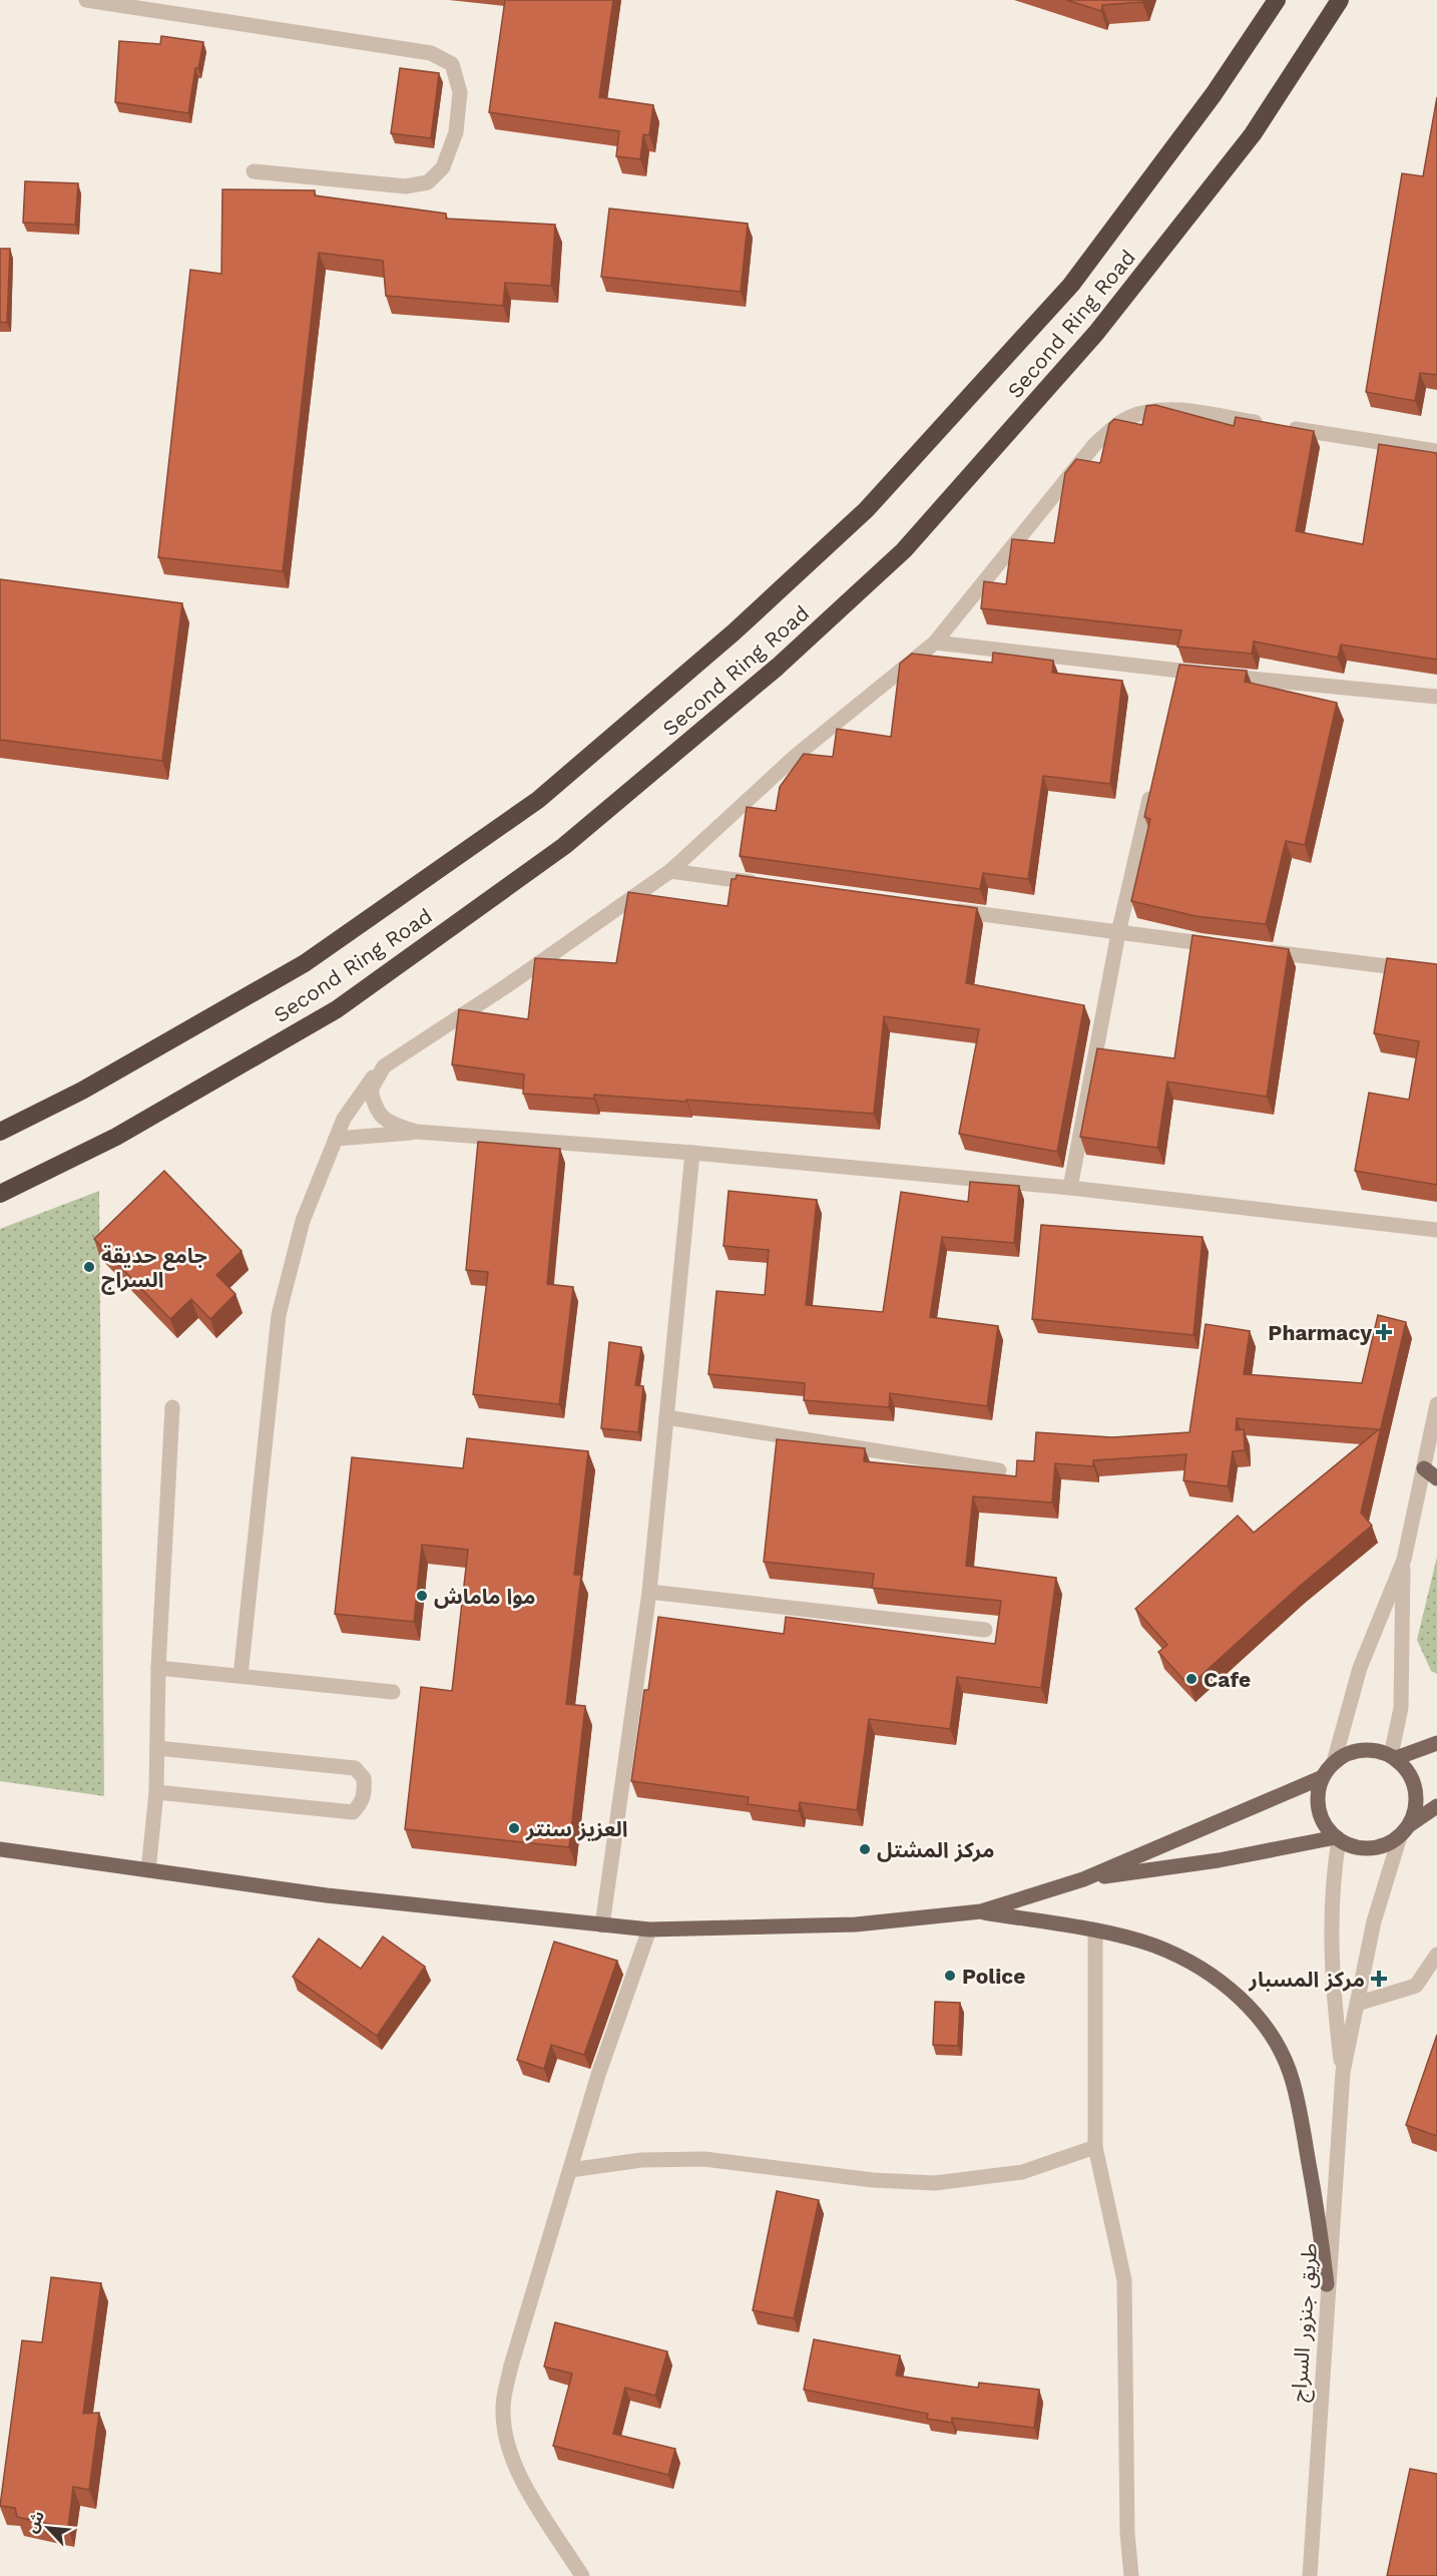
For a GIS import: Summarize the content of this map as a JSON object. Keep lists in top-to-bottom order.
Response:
{
  "streets": {
    "highway": ["Second Ring Road"],
    "street": ["طريق جنزور السراج"]
  },
  "places": {
    "other": [
      "جامع حديقة السراج",
      "موا ماماش",
      "Cafe",
      "العزيز سنتر",
      "مركز المشتل",
      "Police"
    ],
    "health": ["Pharmacy", "مركز المسبار"]
  },
  "north": "top left"
}
